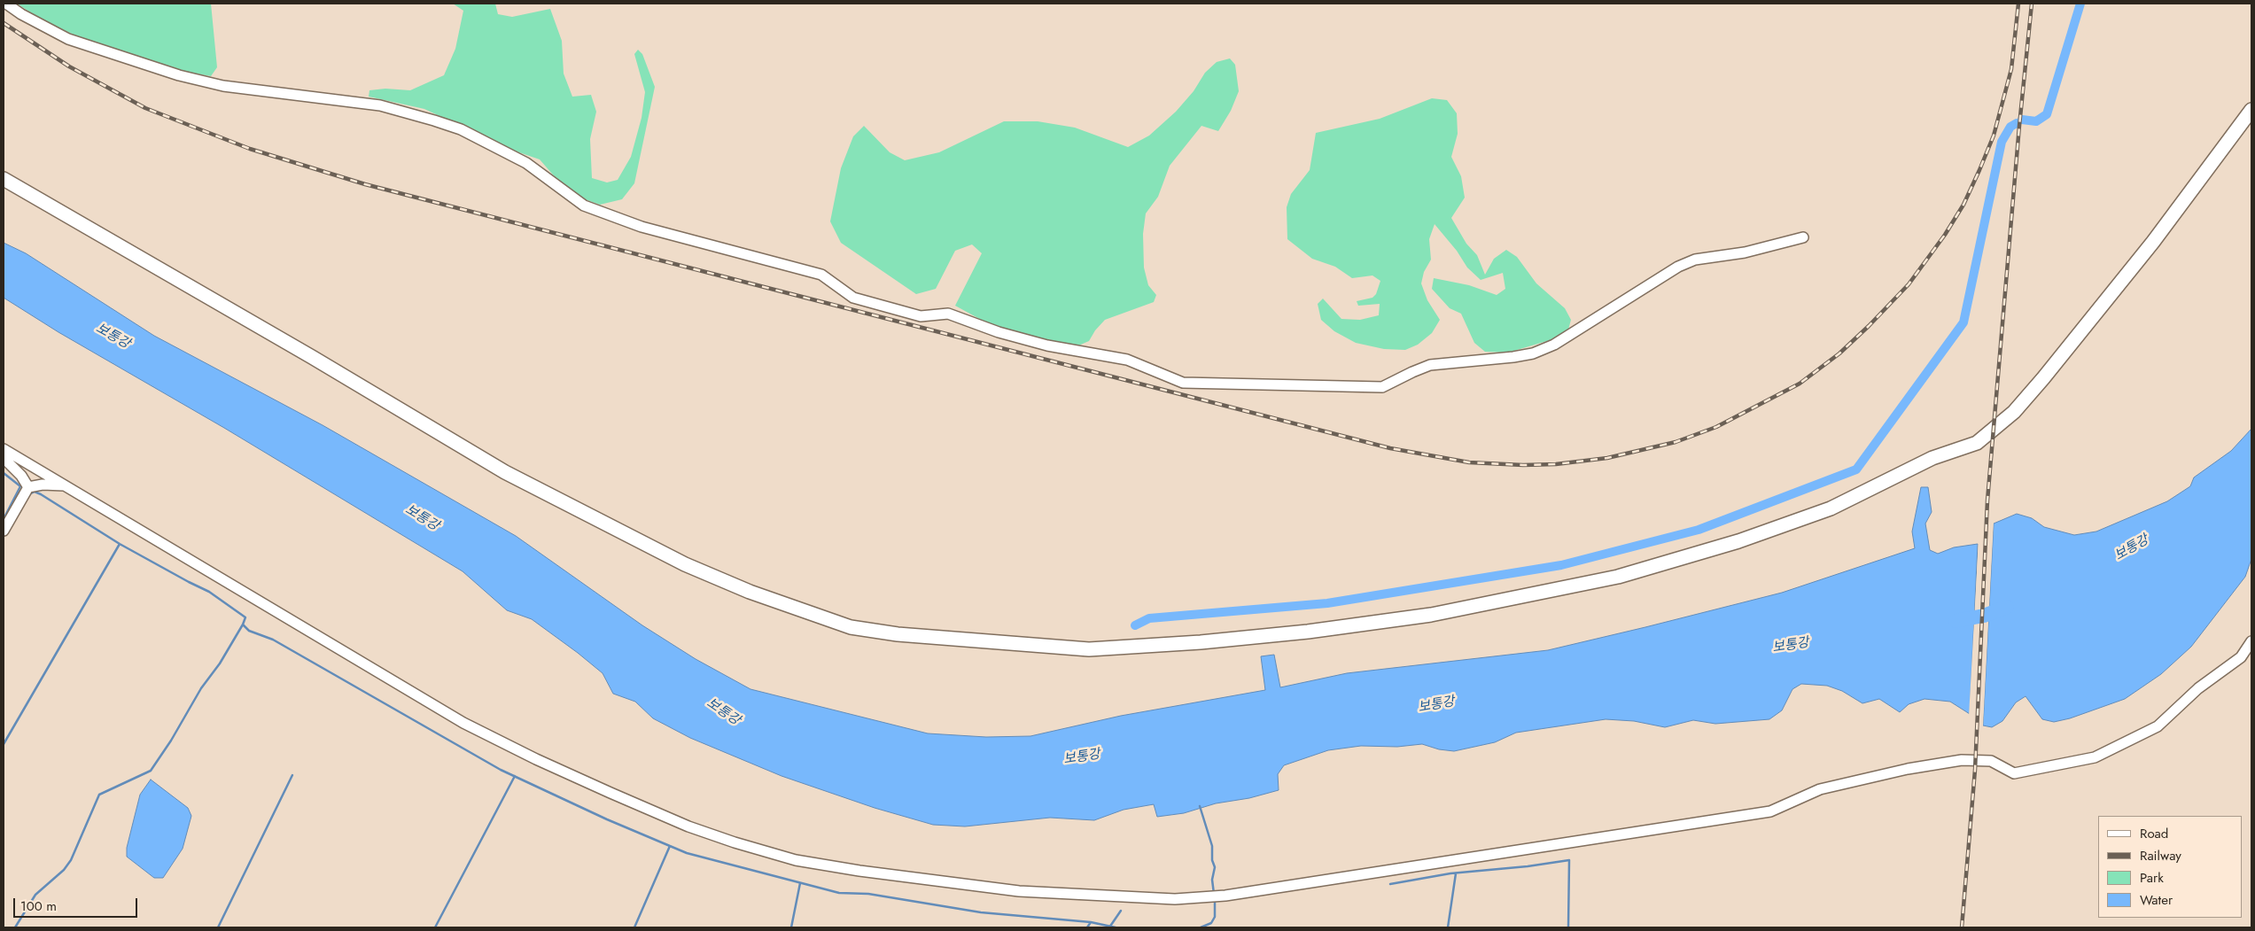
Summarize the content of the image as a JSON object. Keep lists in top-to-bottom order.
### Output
{
  "water": ["보통강"],
  "legend": [
    "Road",
    "Railway",
    "Park",
    "Water"
  ],
  "scale_bar": "100 m"
}
